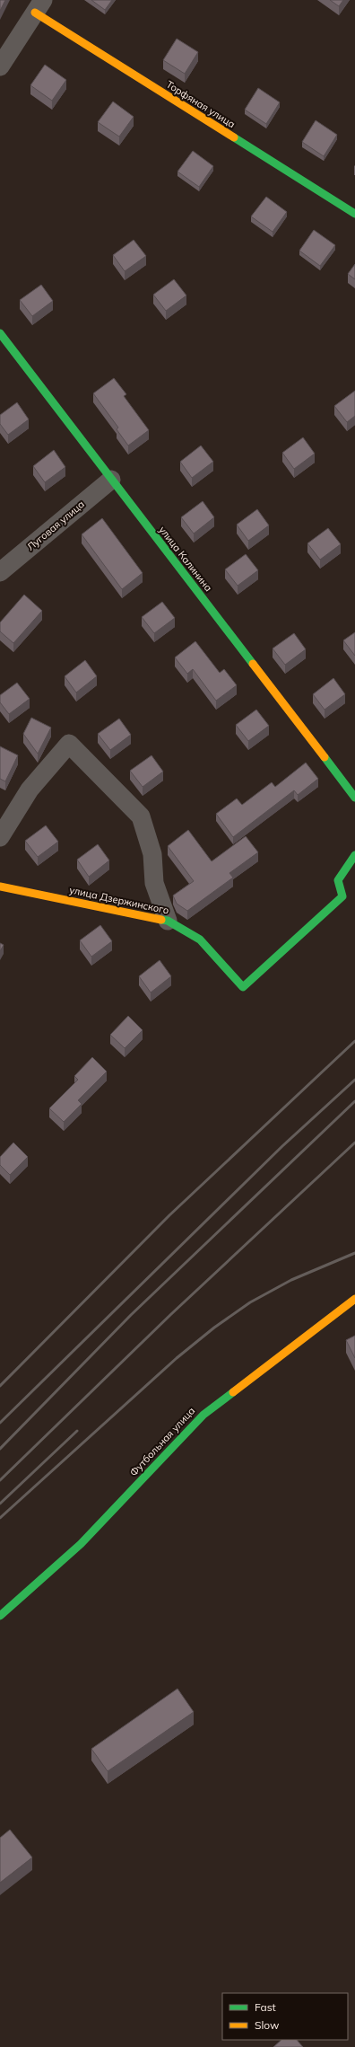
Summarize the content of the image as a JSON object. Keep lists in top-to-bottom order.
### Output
{
  "streets": {
    "street": [
      "Торфяная улица",
      "Луговая улица",
      "улица Калинина",
      "улица Дзержинского",
      "Футбольная улица"
    ]
  },
  "crossings": [
    ["Луговая улица", "улица Калинина"]
  ],
  "legend": ["Fast", "Slow"]
}
